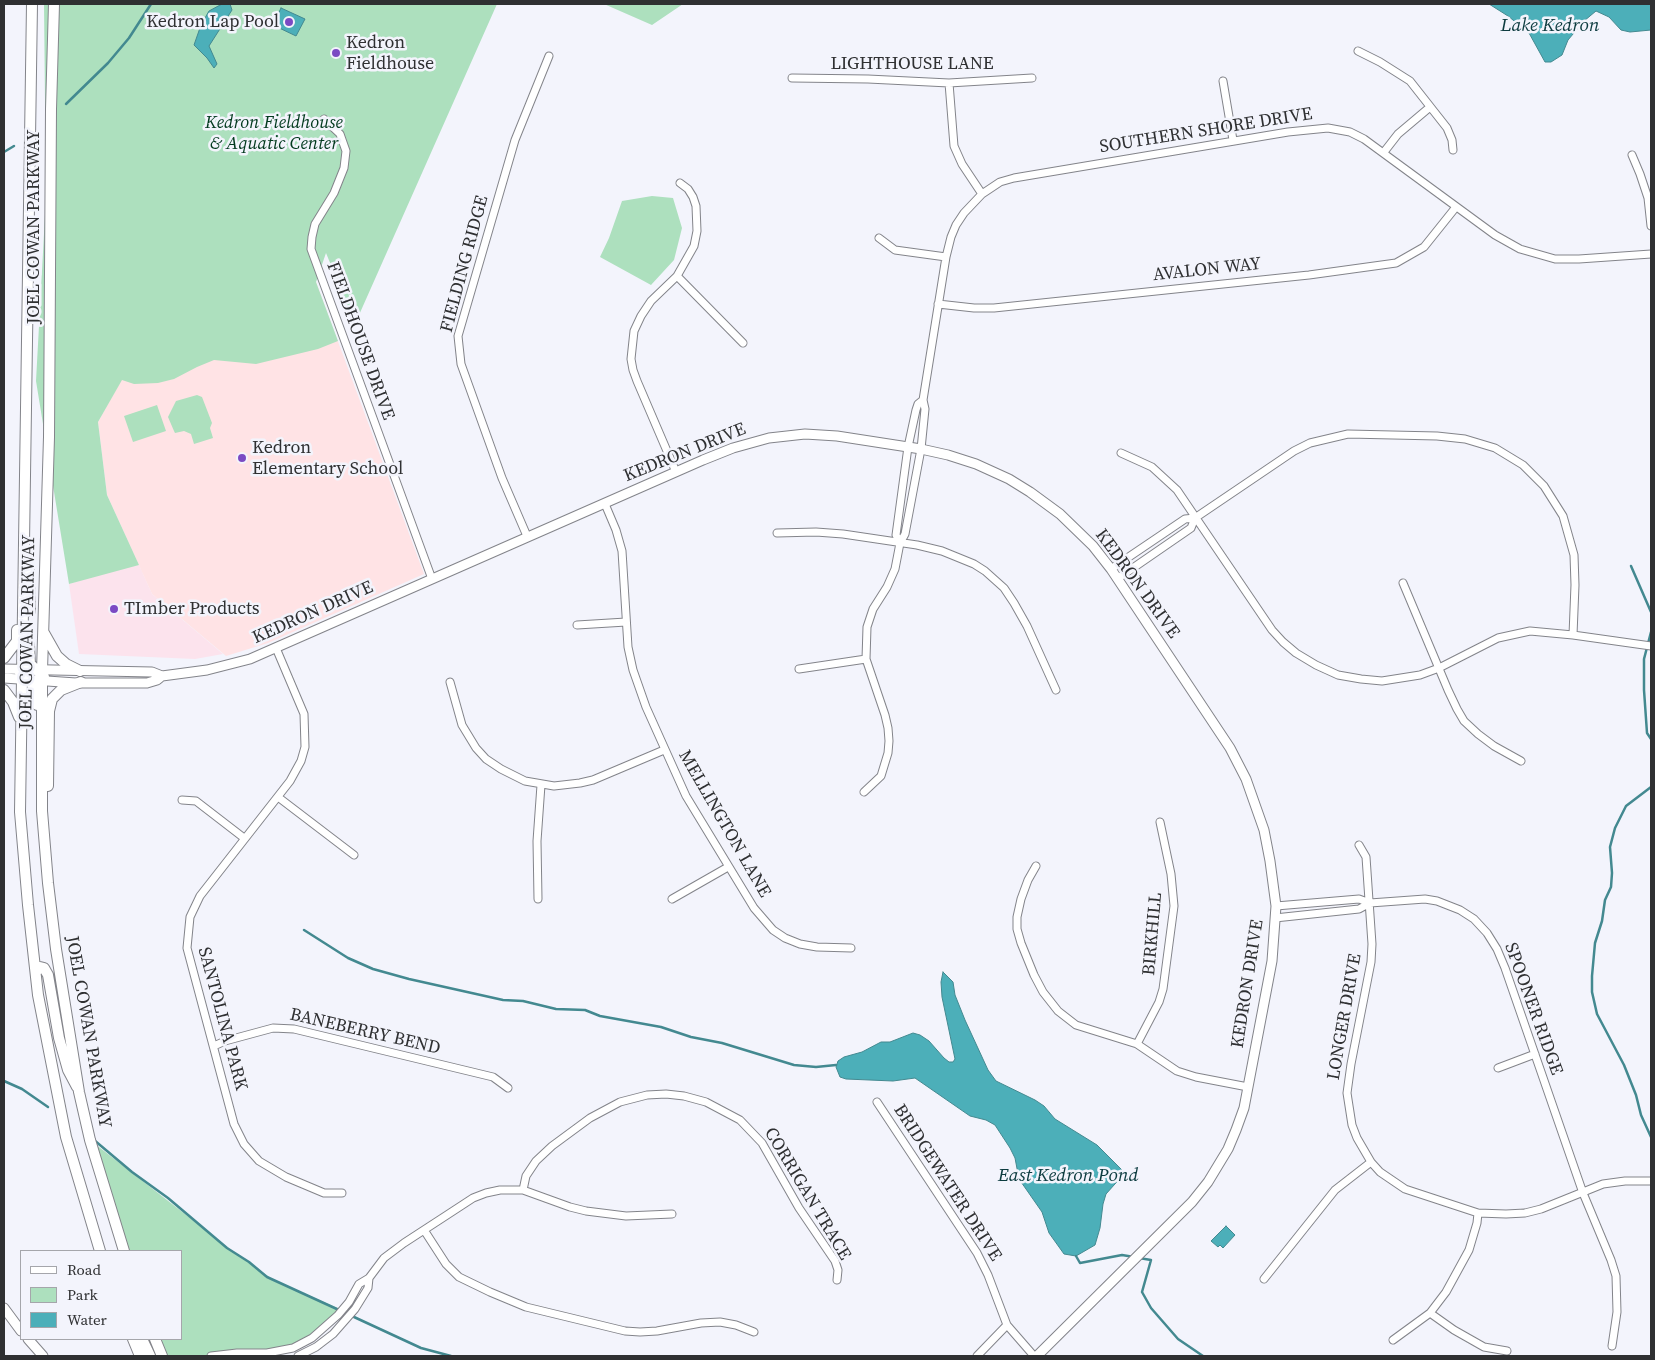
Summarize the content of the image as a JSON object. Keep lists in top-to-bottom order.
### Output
{
  "streets": {
    "main road": ["JOEL COWAN PARKWAY"],
    "street": [
      "LIGHTHOUSE LANE",
      "SOUTHERN SHORE DRIVE",
      "FIELDING RIDGE",
      "AVALON WAY",
      "FIELDHOUSE DRIVE",
      "KEDRON DRIVE",
      "MELLINGTON LANE",
      "BIRKHILL",
      "SPOONER RIDGE",
      "LONGER DRIVE",
      "SANTOLINA PARK",
      "BANEBERRY BEND",
      "BRIDGEWATER DRIVE",
      "CORRIGAN TRACE"
    ]
  },
  "crossings": [
    ["SOUTHERN SHORE DRIVE", "AVALON WAY"],
    ["SOUTHERN SHORE DRIVE", "KEDRON DRIVE"],
    ["JOEL COWAN PARKWAY", "KEDRON DRIVE"],
    ["FIELDING RIDGE", "KEDRON DRIVE"],
    ["FIELDHOUSE DRIVE", "KEDRON DRIVE"],
    ["KEDRON DRIVE", "MELLINGTON LANE"],
    ["KEDRON DRIVE", "SPOONER RIDGE"],
    ["KEDRON DRIVE", "SANTOLINA PARK"],
    ["KEDRON DRIVE", "BRIDGEWATER DRIVE"],
    ["SPOONER RIDGE", "LONGER DRIVE"],
    ["SANTOLINA PARK", "BANEBERRY BEND"]
  ],
  "water": ["Lake Kedron", "East Kedron Pond"],
  "parks": ["Kedron Fieldhouse & Aquatic Center"],
  "places": [
    "Kedron Lap Pool",
    "Kedron Fieldhouse",
    "Kedron Elementary School",
    "TImber Products"
  ],
  "legend": ["Road", "Park", "Water"]
}
